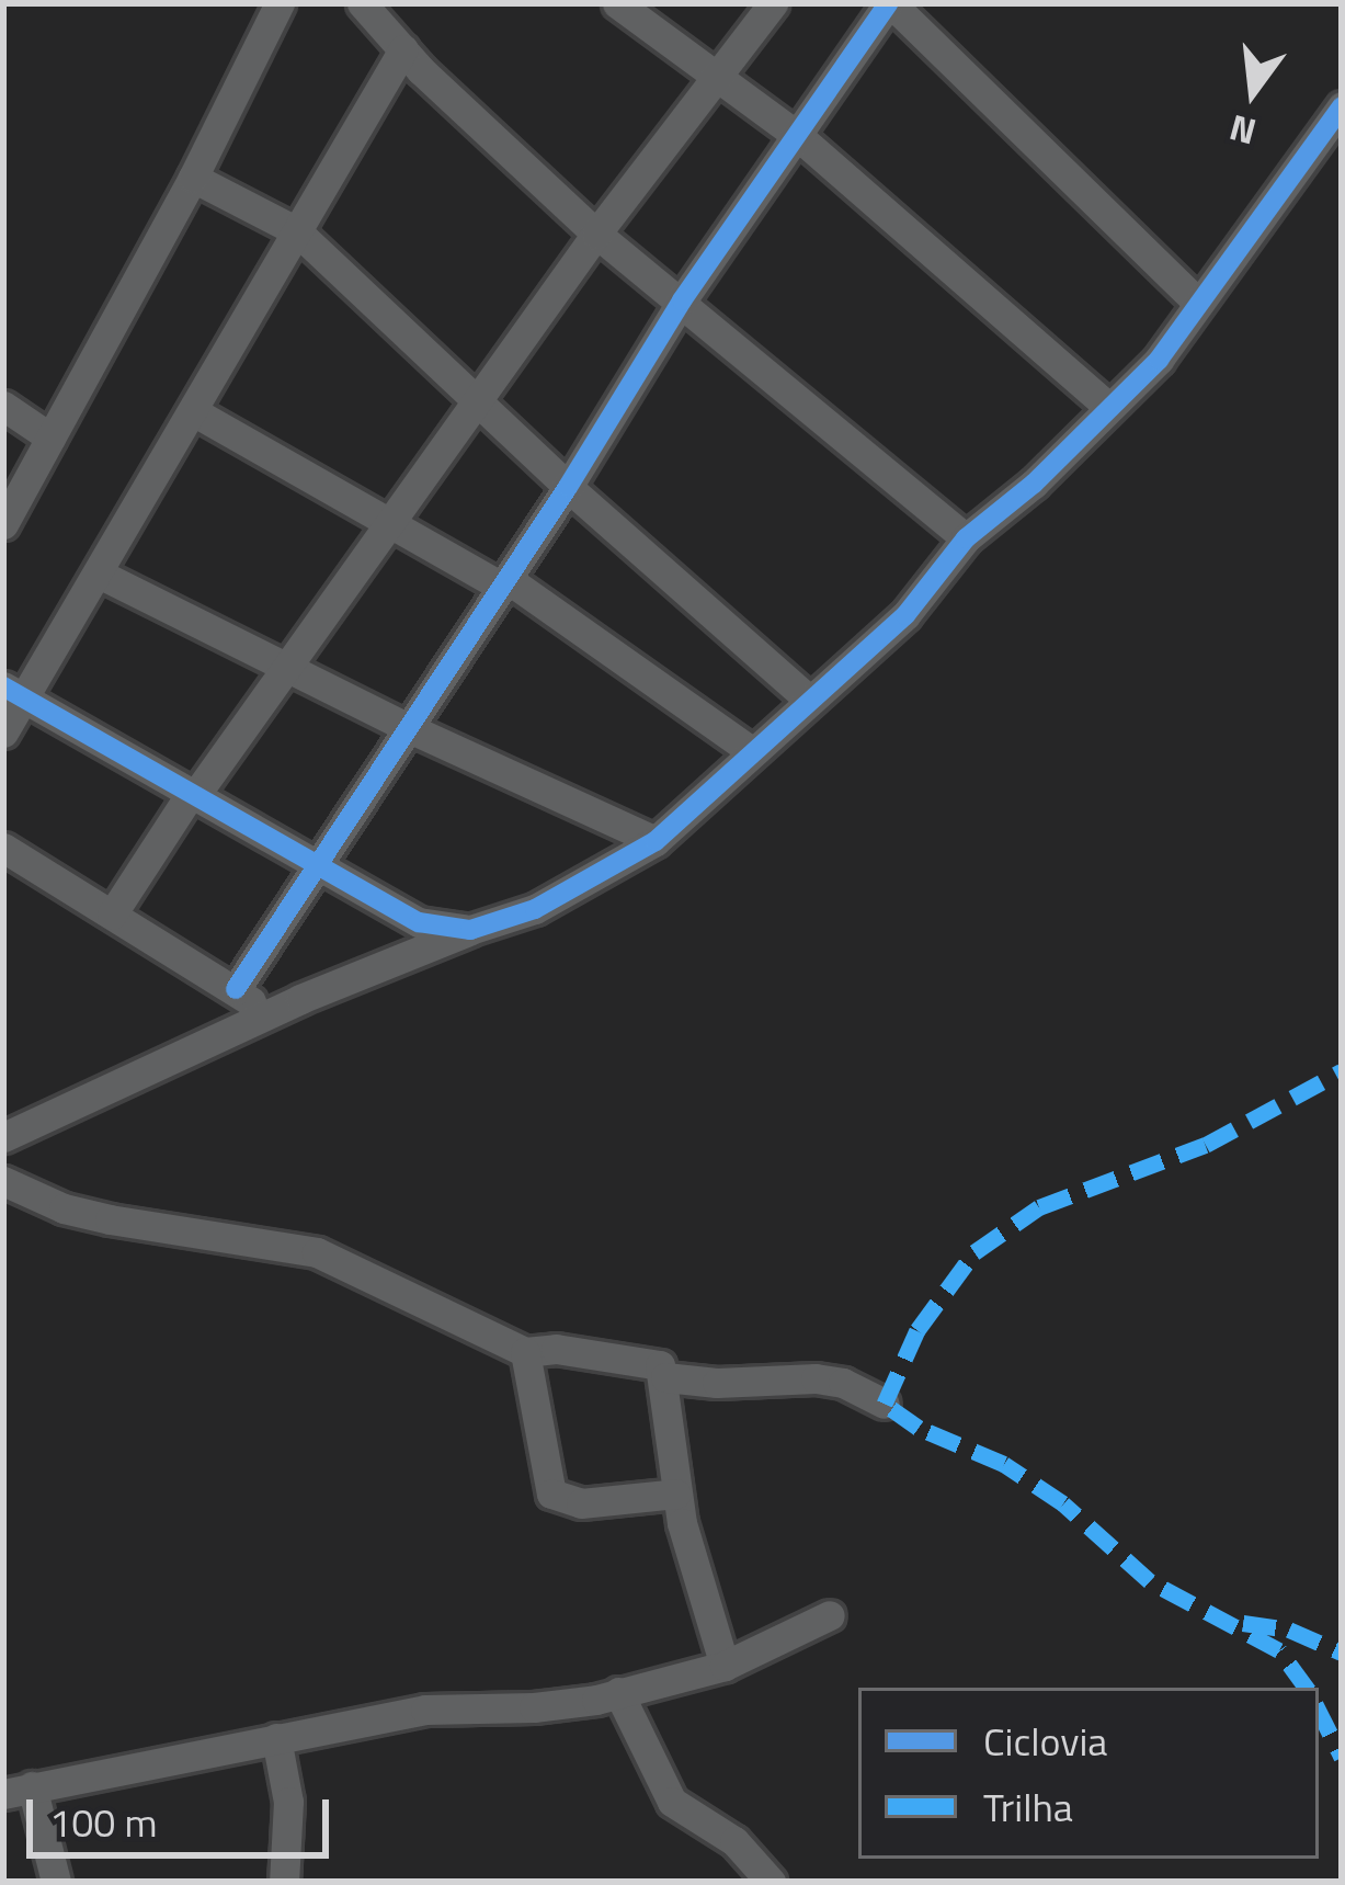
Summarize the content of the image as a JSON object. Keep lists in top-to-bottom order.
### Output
{
  "legend": ["Ciclovia", "Trilha"],
  "scale_bar": "100 m",
  "north": "bottom"
}
